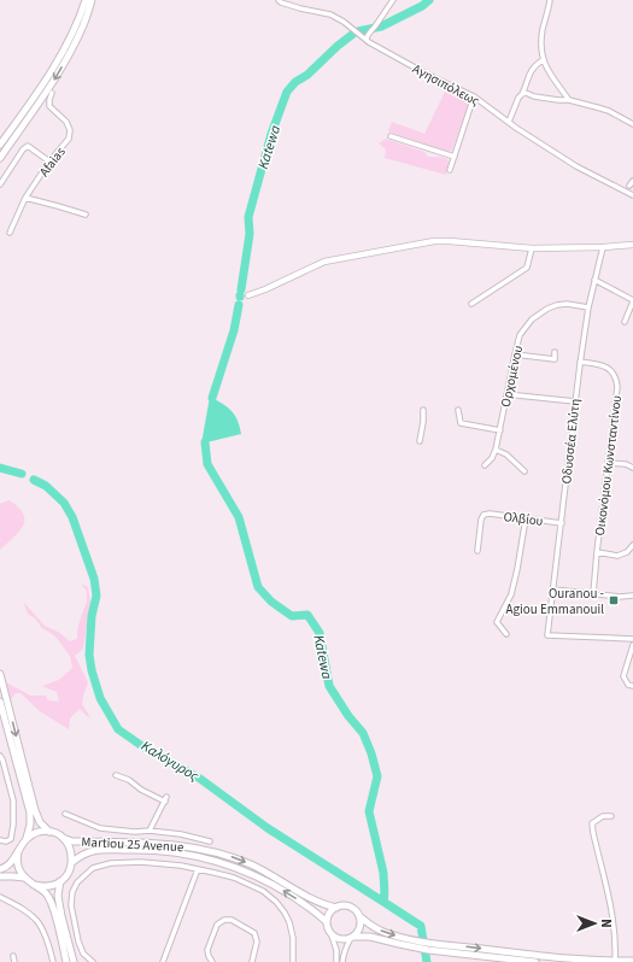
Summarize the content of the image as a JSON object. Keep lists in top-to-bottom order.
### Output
{
  "streets": {
    "main road": ["Martiou 25 Avenue"],
    "street": [
      "Αγησιπόλεως",
      "Afaias",
      "Ορχομένου",
      "Οδυσσέα Ελύτη",
      "Οικονόμου Κωνσταντίνου",
      "Ολβίου"
    ]
  },
  "crossings": [
    ["Ορχομένου", "Οδυσσέα Ελύτη"],
    ["Οδυσσέα Ελύτη", "Οικονόμου Κωνσταντίνου"],
    ["Οδυσσέα Ελύτη", "Ολβίου"]
  ],
  "water": ["Katewa", "Καλόγυρος"],
  "places": {
    "transit": ["Ouranou - Agiou Emmanouil"]
  },
  "north": "right"
}
